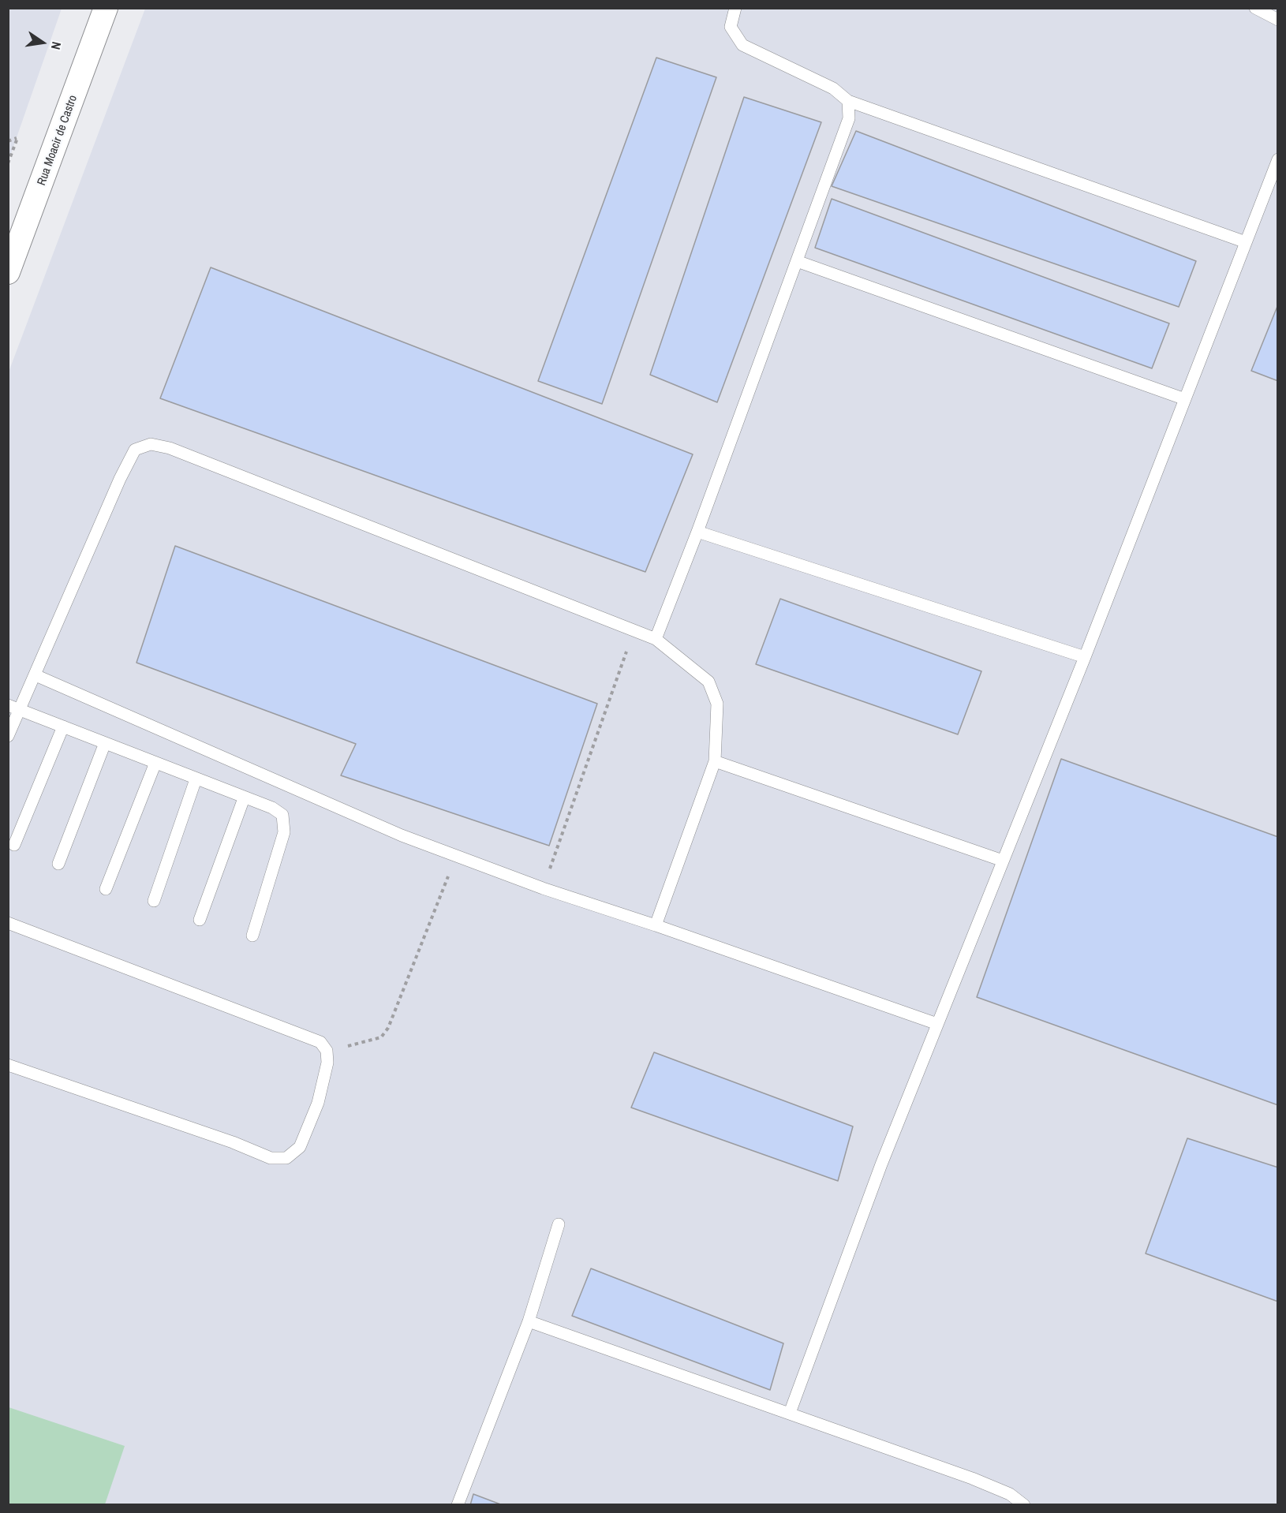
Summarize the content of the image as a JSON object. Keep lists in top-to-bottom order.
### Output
{
  "streets": {
    "street": ["Rua Moacir de Castro"]
  },
  "north": "right"
}
